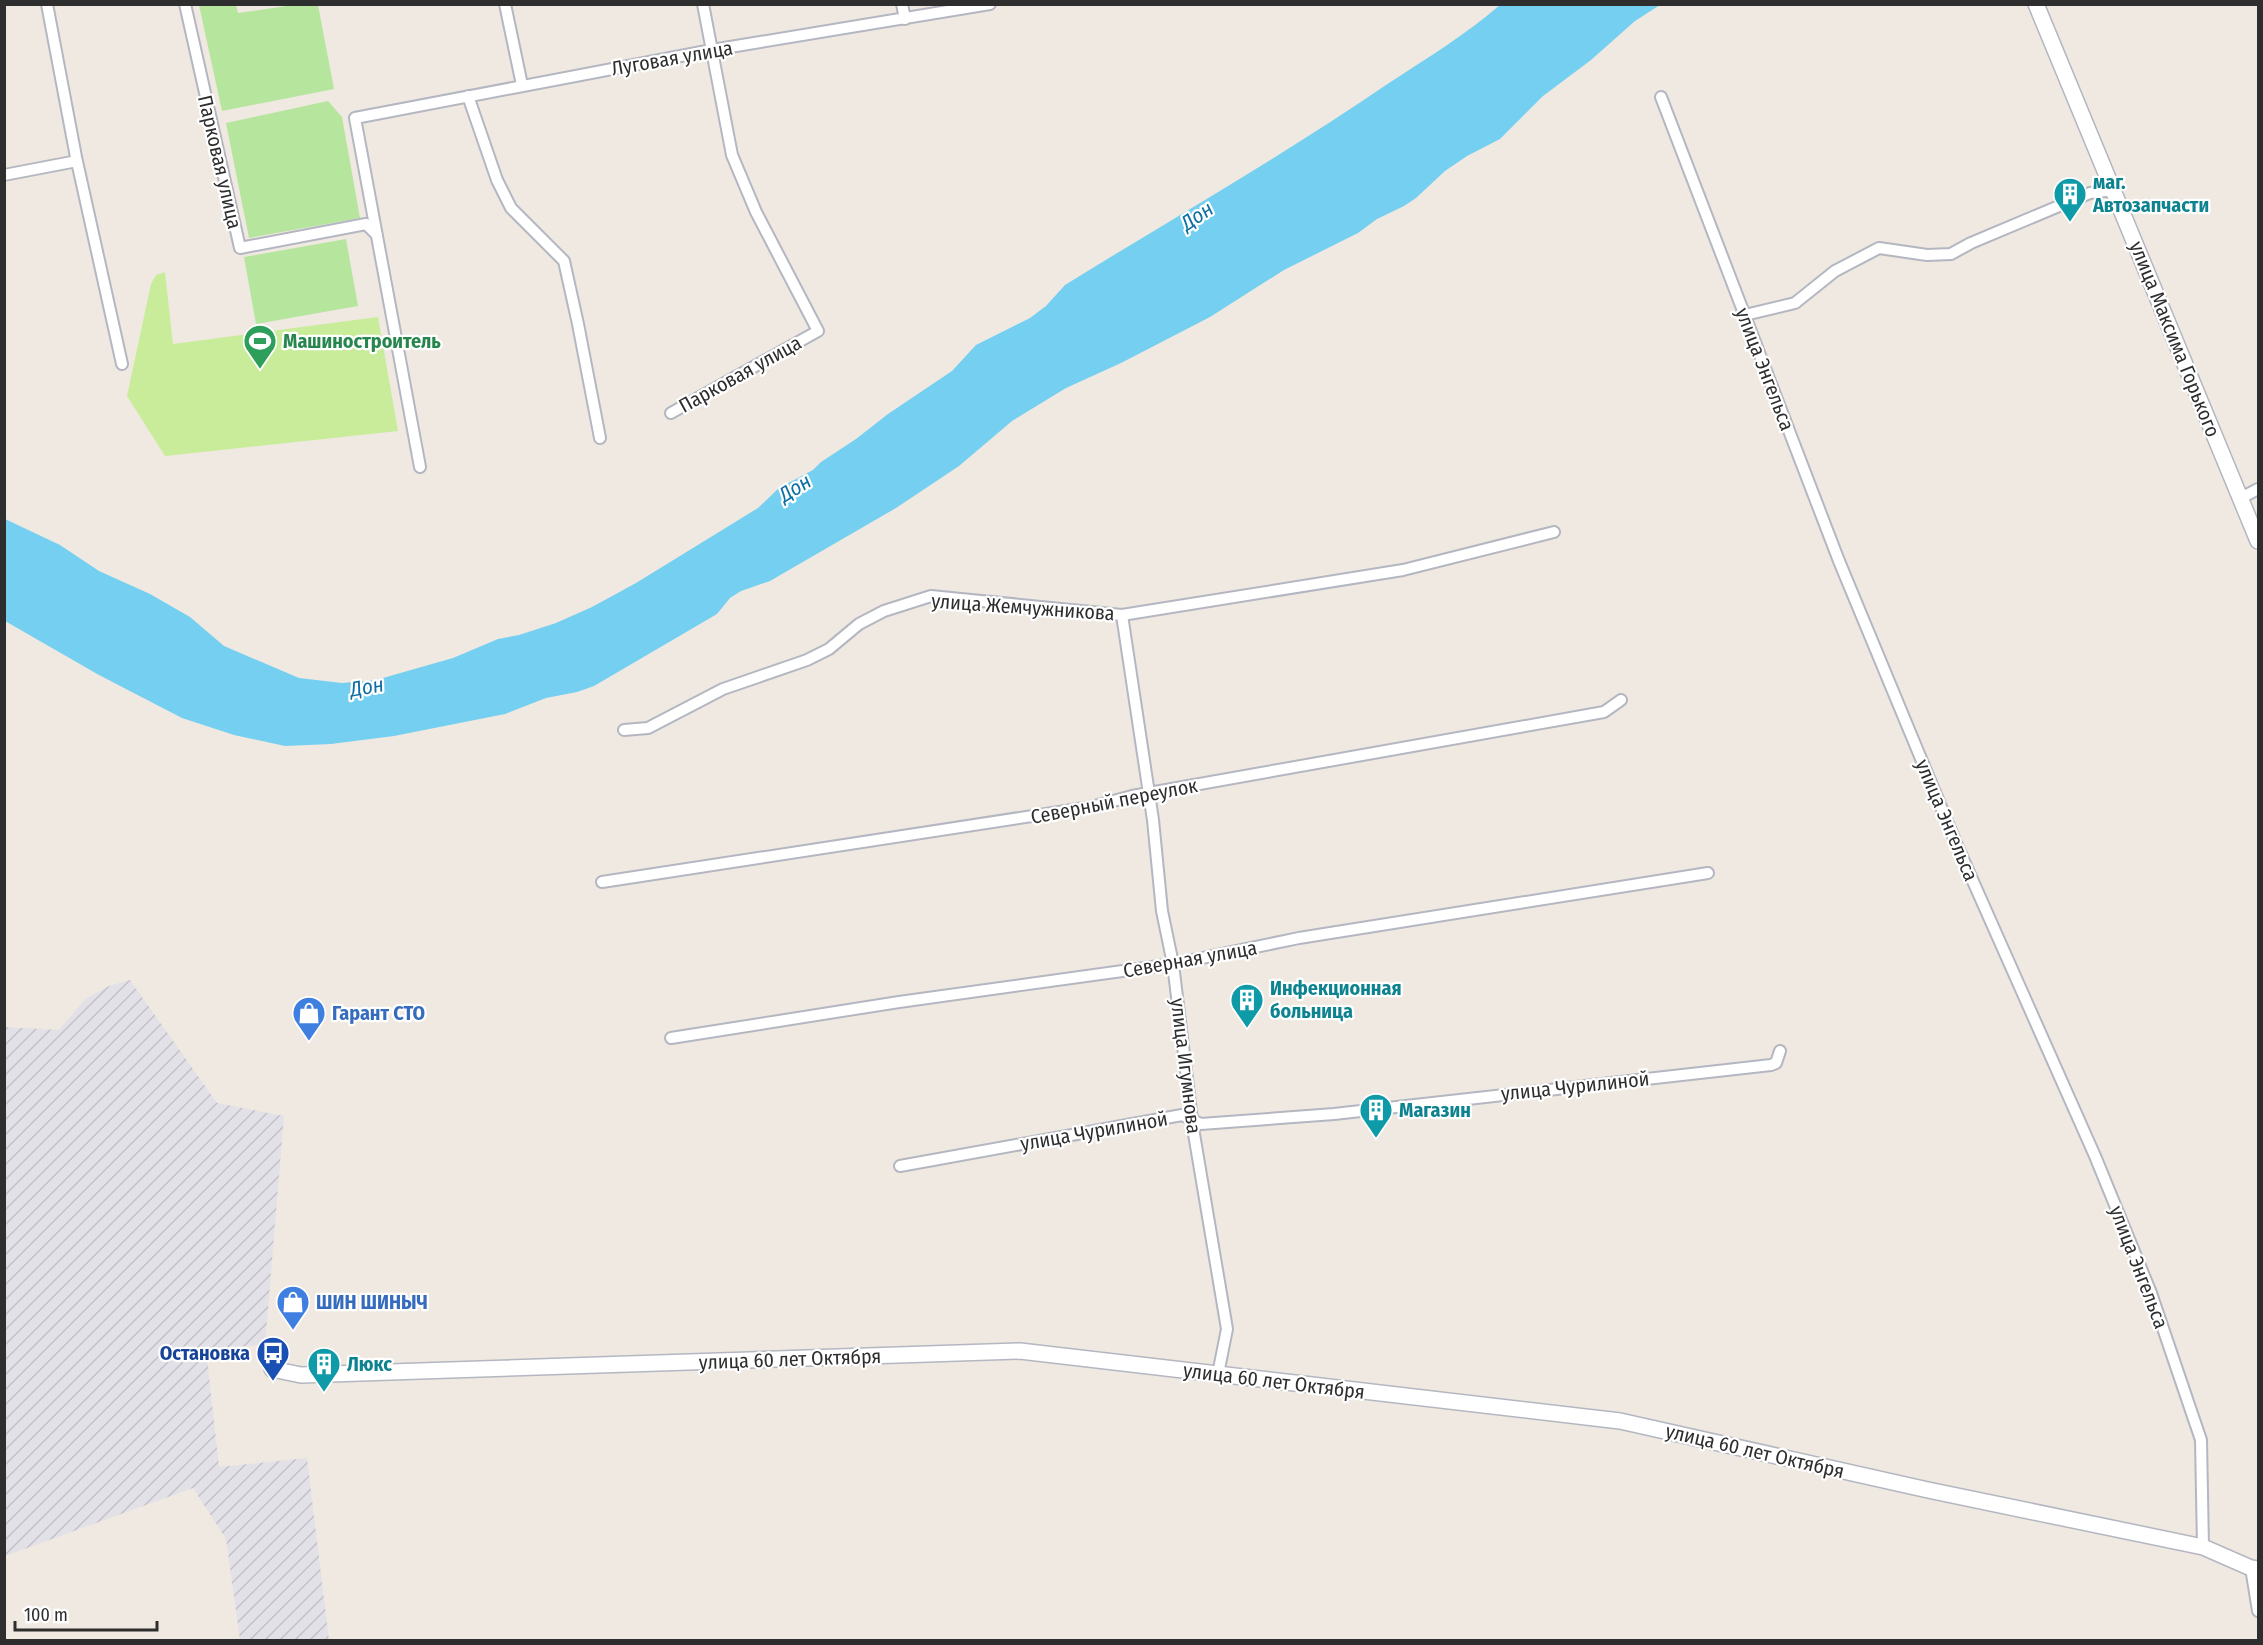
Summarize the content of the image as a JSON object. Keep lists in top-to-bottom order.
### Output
{
  "streets": {
    "street": [
      "Луговая улица",
      "Парковая улица",
      "улица Максима Горького",
      "улица Энгельса",
      "улица Жемчужникова",
      "Северный переулок",
      "Северная улица",
      "улица Игумнова",
      "улица Чурилиной",
      "улица 60 лет Октября"
    ]
  },
  "crossings": [
    ["Луговая улица", "Парковая улица"],
    ["улица Энгельса", "улица 60 лет Октября"],
    ["улица Жемчужникова", "улица Игумнова"],
    ["Северный переулок", "улица Игумнова"],
    ["Северная улица", "улица Игумнова"],
    ["улица Игумнова", "улица Чурилиной"],
    ["улица Игумнова", "улица 60 лет Октября"]
  ],
  "water": ["Дон"],
  "places": {
    "building": [
      "маг. Автозапчасти",
      "Инфекционная больница",
      "Магазин",
      "Люкс"
    ],
    "sports": ["Машиностроитель"],
    "shop": ["Гарант СТО", "ШИН ШИНЫЧ"],
    "bus stop": ["Остановка"]
  },
  "scale_bar": "100 m"
}
